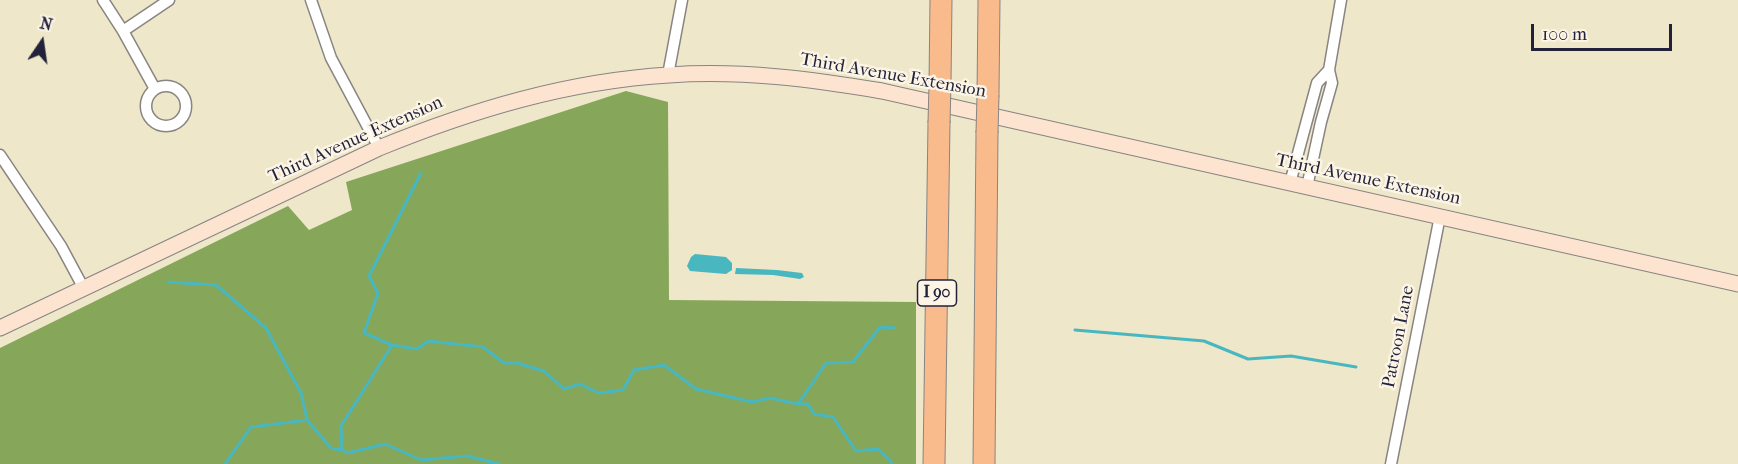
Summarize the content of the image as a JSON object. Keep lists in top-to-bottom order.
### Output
{
  "streets": {
    "highway": ["I 90"],
    "street": ["Third Avenue Extension", "Patroon Lane"]
  },
  "crossings": [
    ["Third Avenue Extension", "Patroon Lane"]
  ],
  "scale_bar": "100 m",
  "north": "top"
}
